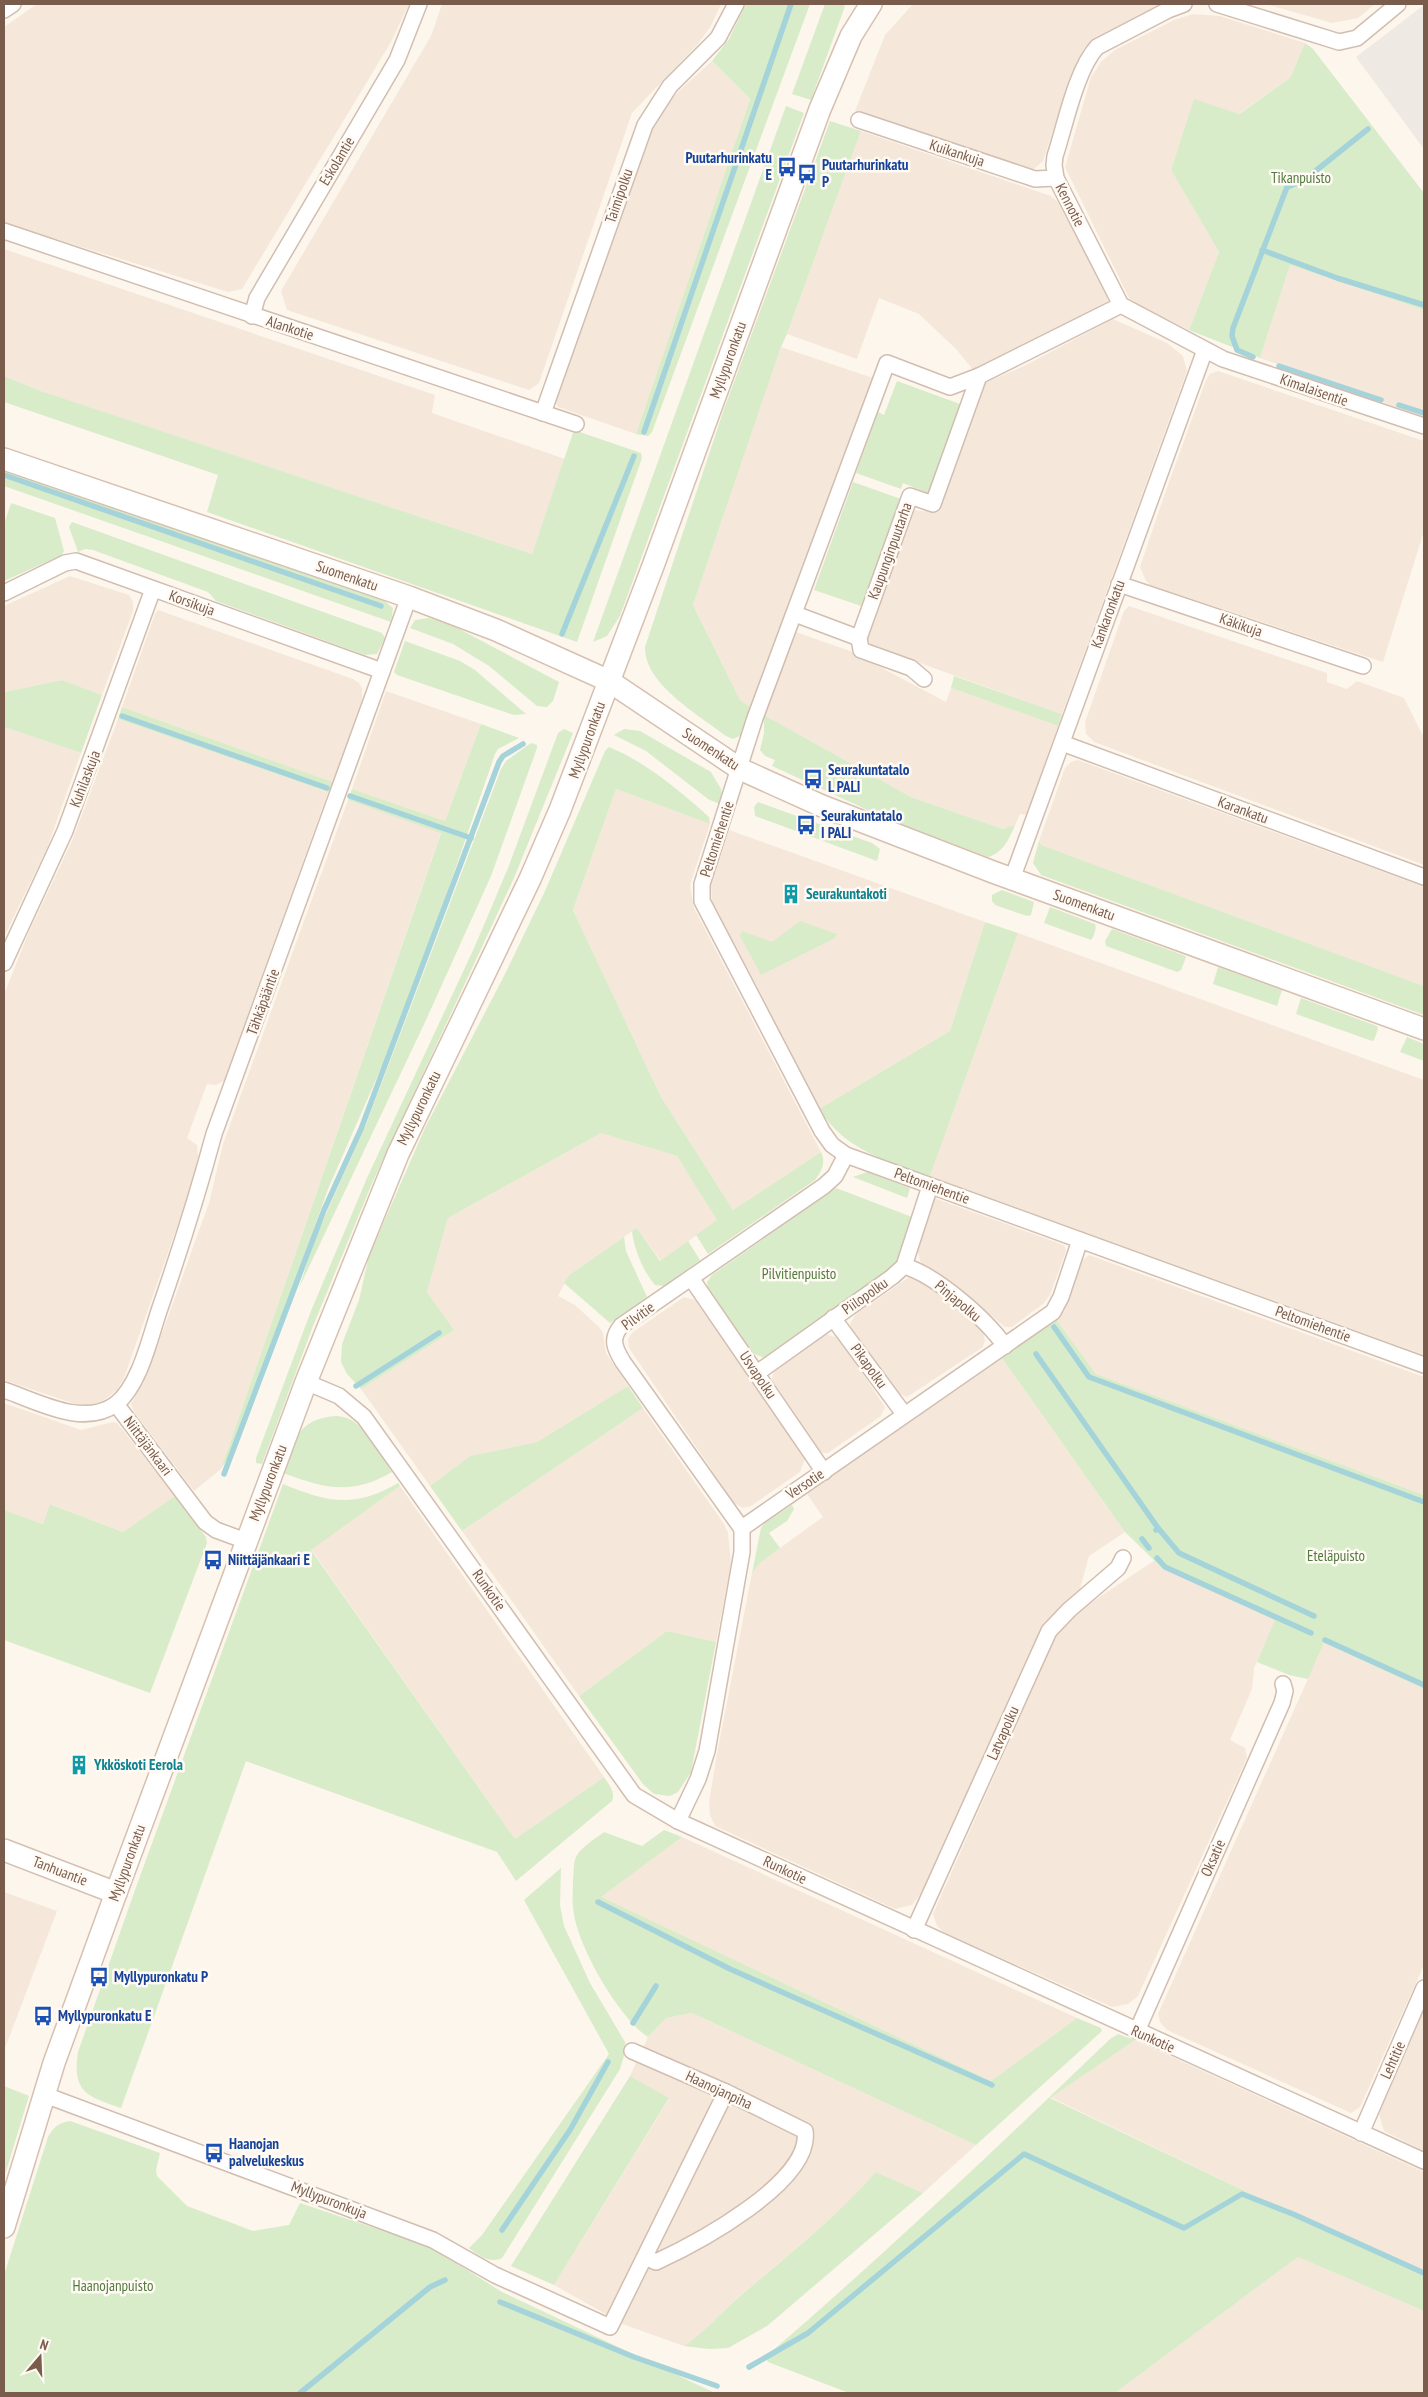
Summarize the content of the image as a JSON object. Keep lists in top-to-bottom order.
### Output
{
  "streets": {
    "street": [
      "Kuikankuja",
      "Eskolantie",
      "Taimipolku",
      "Kennotie",
      "Alankotie",
      "Myllypuronkatu",
      "Kimalaisentie",
      "Kaupunginpuutarha",
      "Suomenkatu",
      "Korsikuja",
      "Kankaronkatu",
      "Käkikuja",
      "Kuhilaskuja",
      "Karankatu",
      "Peltomiehentie",
      "Tähkäpääntie",
      "Piilopolku",
      "Pinjapolku",
      "Pilvitie",
      "Pikapolku",
      "Usvapolku",
      "Niittäjänkaari",
      "Versotie",
      "Runkotie",
      "Latvapolku",
      "Oksatie",
      "Tanhuantie",
      "Lehtitie",
      "Haanojanpiha",
      "Myllypuronkuja"
    ]
  },
  "crossings": [
    ["Kuikankuja", "Kennotie"],
    ["Eskolantie", "Alankotie"],
    ["Taimipolku", "Alankotie"],
    ["Myllypuronkatu", "Suomenkatu"],
    ["Myllypuronkatu", "Niittäjänkaari"],
    ["Myllypuronkatu", "Runkotie"],
    ["Myllypuronkatu", "Tanhuantie"],
    ["Myllypuronkatu", "Myllypuronkuja"],
    ["Kimalaisentie", "Kankaronkatu"],
    ["Suomenkatu", "Kankaronkatu"],
    ["Suomenkatu", "Peltomiehentie"],
    ["Suomenkatu", "Tähkäpääntie"],
    ["Korsikuja", "Kuhilaskuja"],
    ["Korsikuja", "Tähkäpääntie"],
    ["Kankaronkatu", "Käkikuja"],
    ["Kankaronkatu", "Karankatu"],
    ["Peltomiehentie", "Pilvitie"],
    ["Peltomiehentie", "Versotie"],
    ["Tähkäpääntie", "Niittäjänkaari"],
    ["Piilopolku", "Pinjapolku"],
    ["Piilopolku", "Pikapolku"],
    ["Piilopolku", "Usvapolku"],
    ["Pinjapolku", "Versotie"],
    ["Pilvitie", "Usvapolku"],
    ["Pilvitie", "Versotie"],
    ["Pikapolku", "Versotie"],
    ["Usvapolku", "Versotie"],
    ["Runkotie", "Latvapolku"],
    ["Runkotie", "Oksatie"],
    ["Runkotie", "Lehtitie"],
    ["Haanojanpiha", "Myllypuronkuja"]
  ],
  "parks": [
    "Tikanpuisto",
    "Pilvitienpuisto",
    "Eteläpuisto",
    "Haanojanpuisto"
  ],
  "places": {
    "bus stop": [
      "Puutarhurinkatu E",
      "Puutarhurinkatu P",
      "Seurakuntatalo L PALI",
      "Seurakuntatalo I PALI",
      "Niittäjänkaari E",
      "Myllypuronkatu P",
      "Myllypuronkatu E",
      "Haanojan palvelukeskus"
    ],
    "building": ["Seurakuntakoti", "Ykköskoti Eerola"]
  },
  "north": "top"
}
